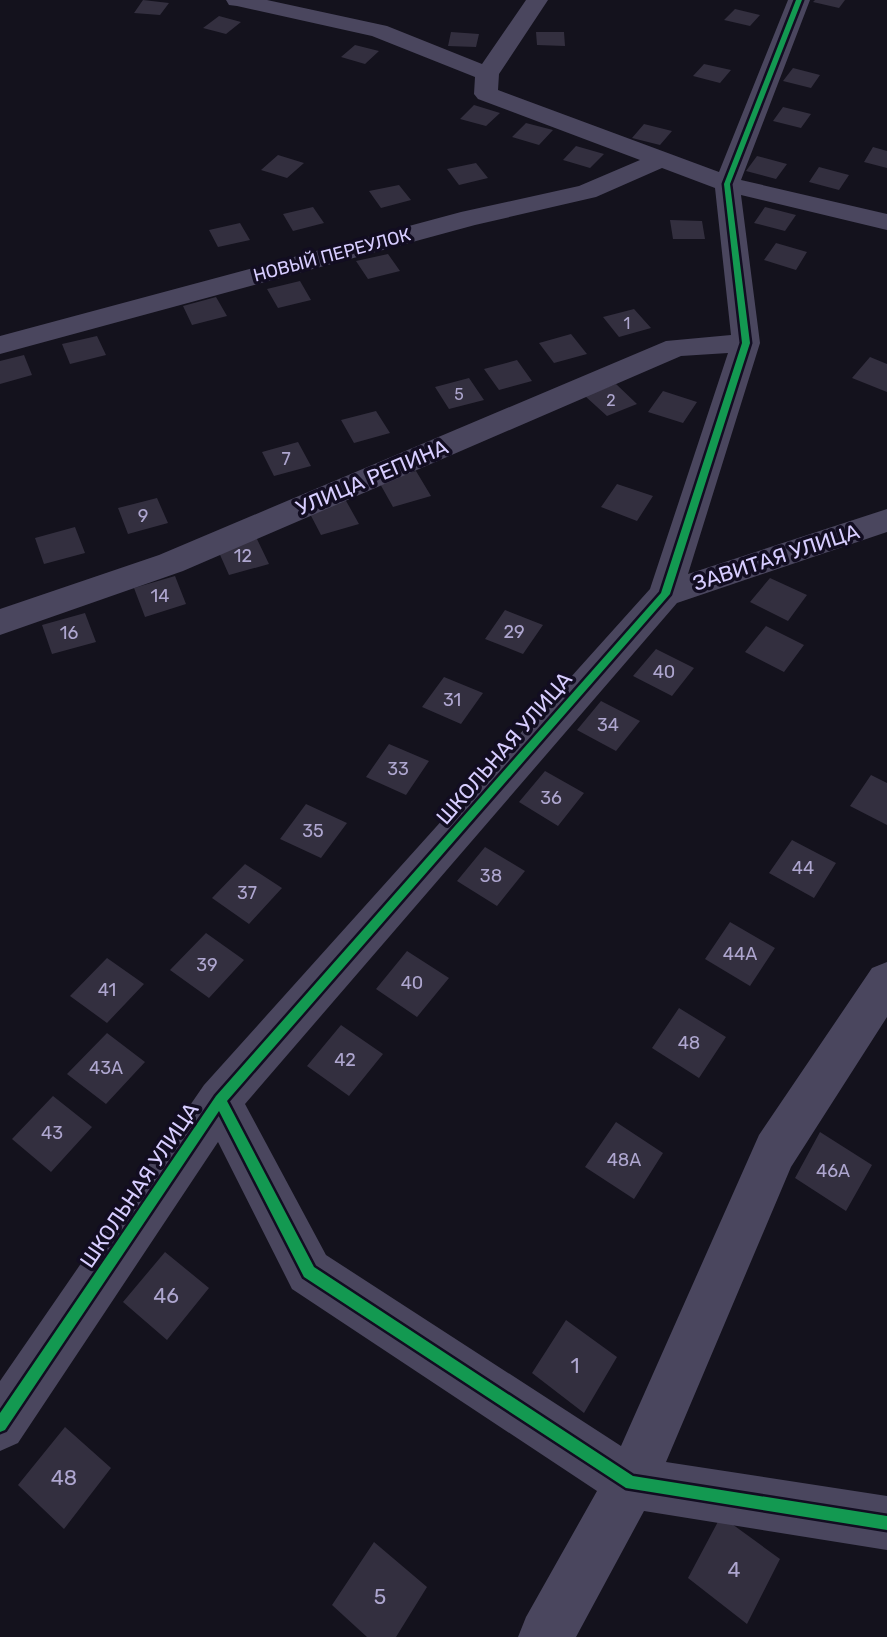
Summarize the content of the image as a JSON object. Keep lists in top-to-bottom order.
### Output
{
  "streets": {
    "street": [
      "НОВЫЙ ПЕРЕУЛОК",
      "УЛИЦА РЕПИНА",
      "ЗАВИТАЯ УЛИЦА",
      "ШКОЛЬНАЯ УЛИЦА"
    ]
  },
  "crossings": [
    ["УЛИЦА РЕПИНА", "ШКОЛЬНАЯ УЛИЦА"],
    ["ЗАВИТАЯ УЛИЦА", "ШКОЛЬНАЯ УЛИЦА"]
  ],
  "house_numbers": [
    "1",
    "5",
    "2",
    "7",
    "9",
    "12",
    "14",
    "29",
    "16",
    "40",
    "31",
    "34",
    "33",
    "36",
    "35",
    "44",
    "38",
    "37",
    "44А",
    "39",
    "40",
    "41",
    "48",
    "42",
    "43А",
    "43",
    "48А",
    "46А",
    "46",
    "1",
    "48",
    "4",
    "5"
  ]
}
